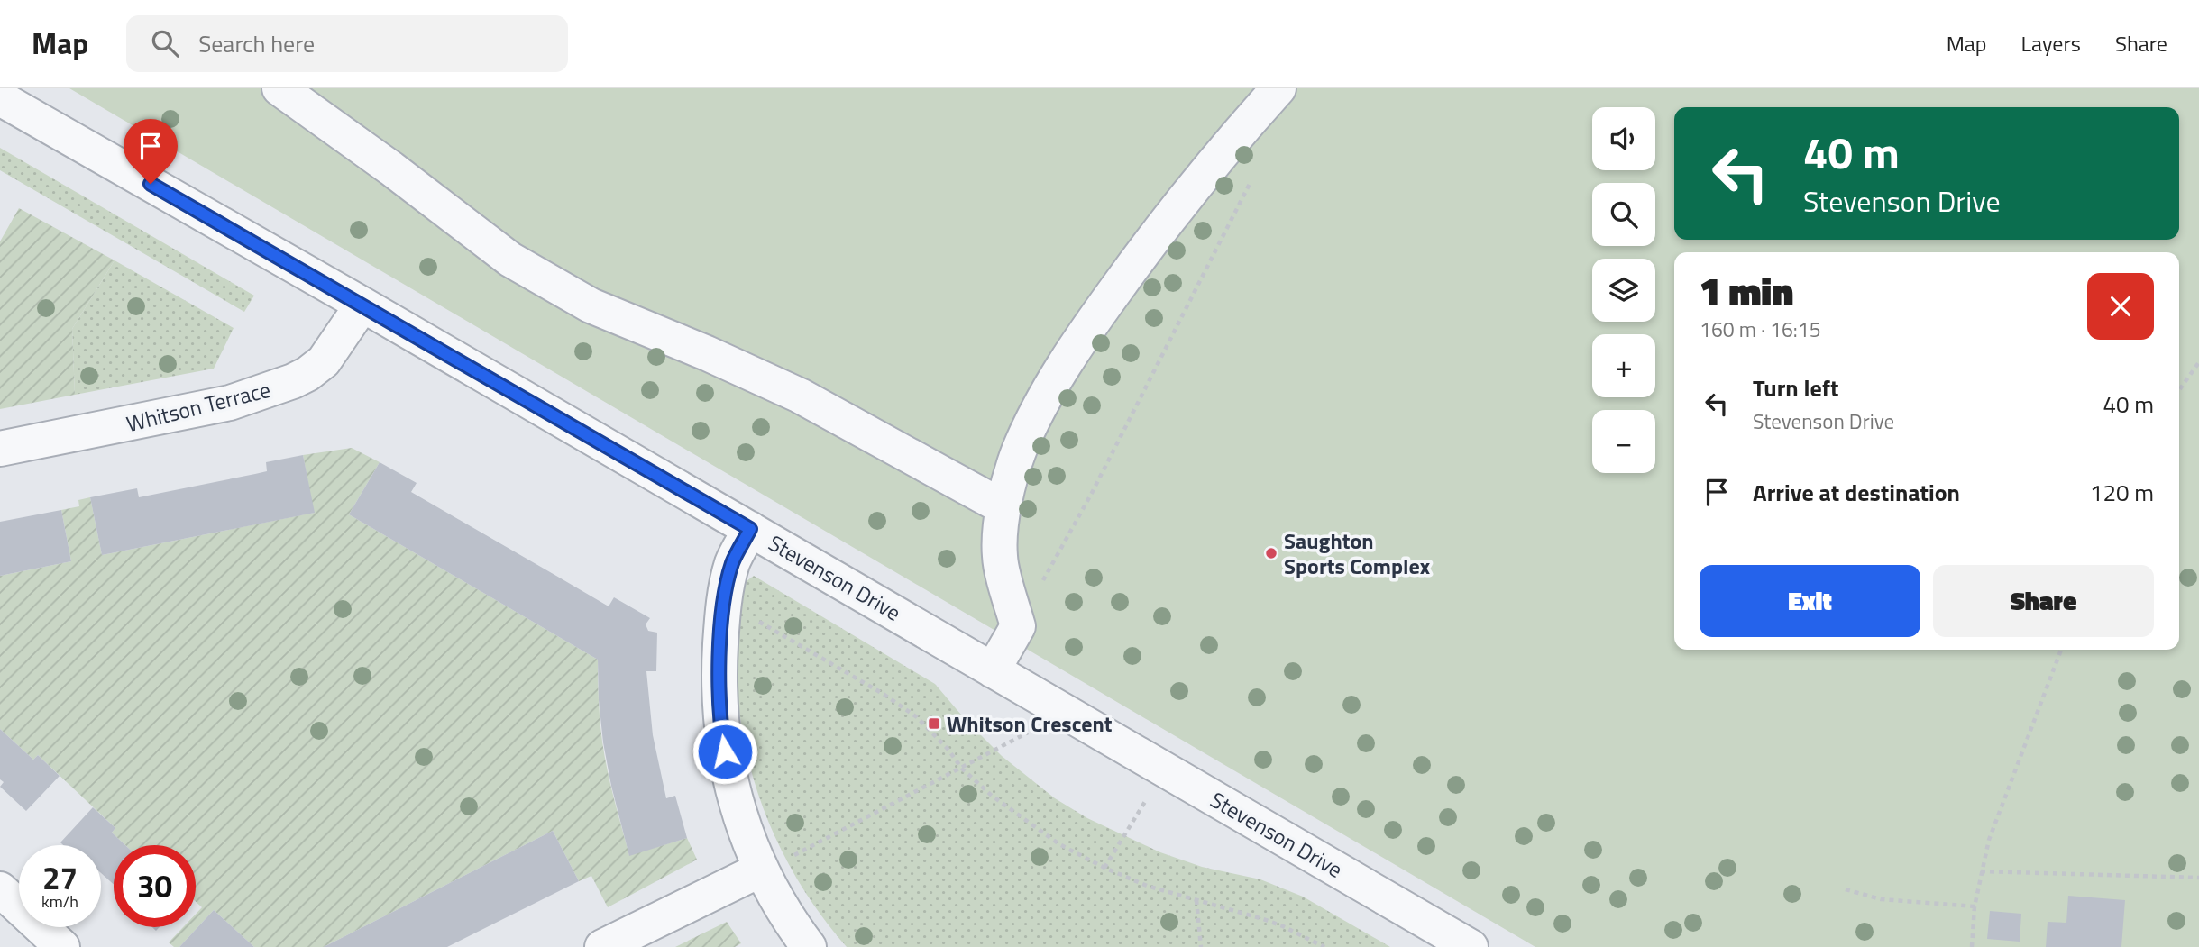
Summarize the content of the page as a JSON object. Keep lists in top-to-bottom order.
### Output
{
  "streets": {
    "street": ["Whitson Terrace", "Stevenson Drive"]
  },
  "crossings": [
    ["Whitson Terrace", "Stevenson Drive"]
  ],
  "places": {
    "other": ["Saughton Sports Complex"],
    "transit": ["Whitson Crescent"]
  },
  "page": {
    "header": "Map",
    "search": "Search here",
    "nav": ["Map", "Layers", "Share"],
    "map_buttons": ["+", "−"],
    "turn": ["40 m", "Stevenson Drive"],
    "heading": ["1 min", "160 m · 16:15"],
    "list": [
      {
        "name": "Turn left",
        "note": "Stevenson Drive",
        "value": "40 m"
      },
      {
        "name": "Arrive at destination",
        "value": "120 m"
      }
    ],
    "buttons": ["Exit", "Share"],
    "speed": "27 km/h",
    "limit": "30"
  }
}
